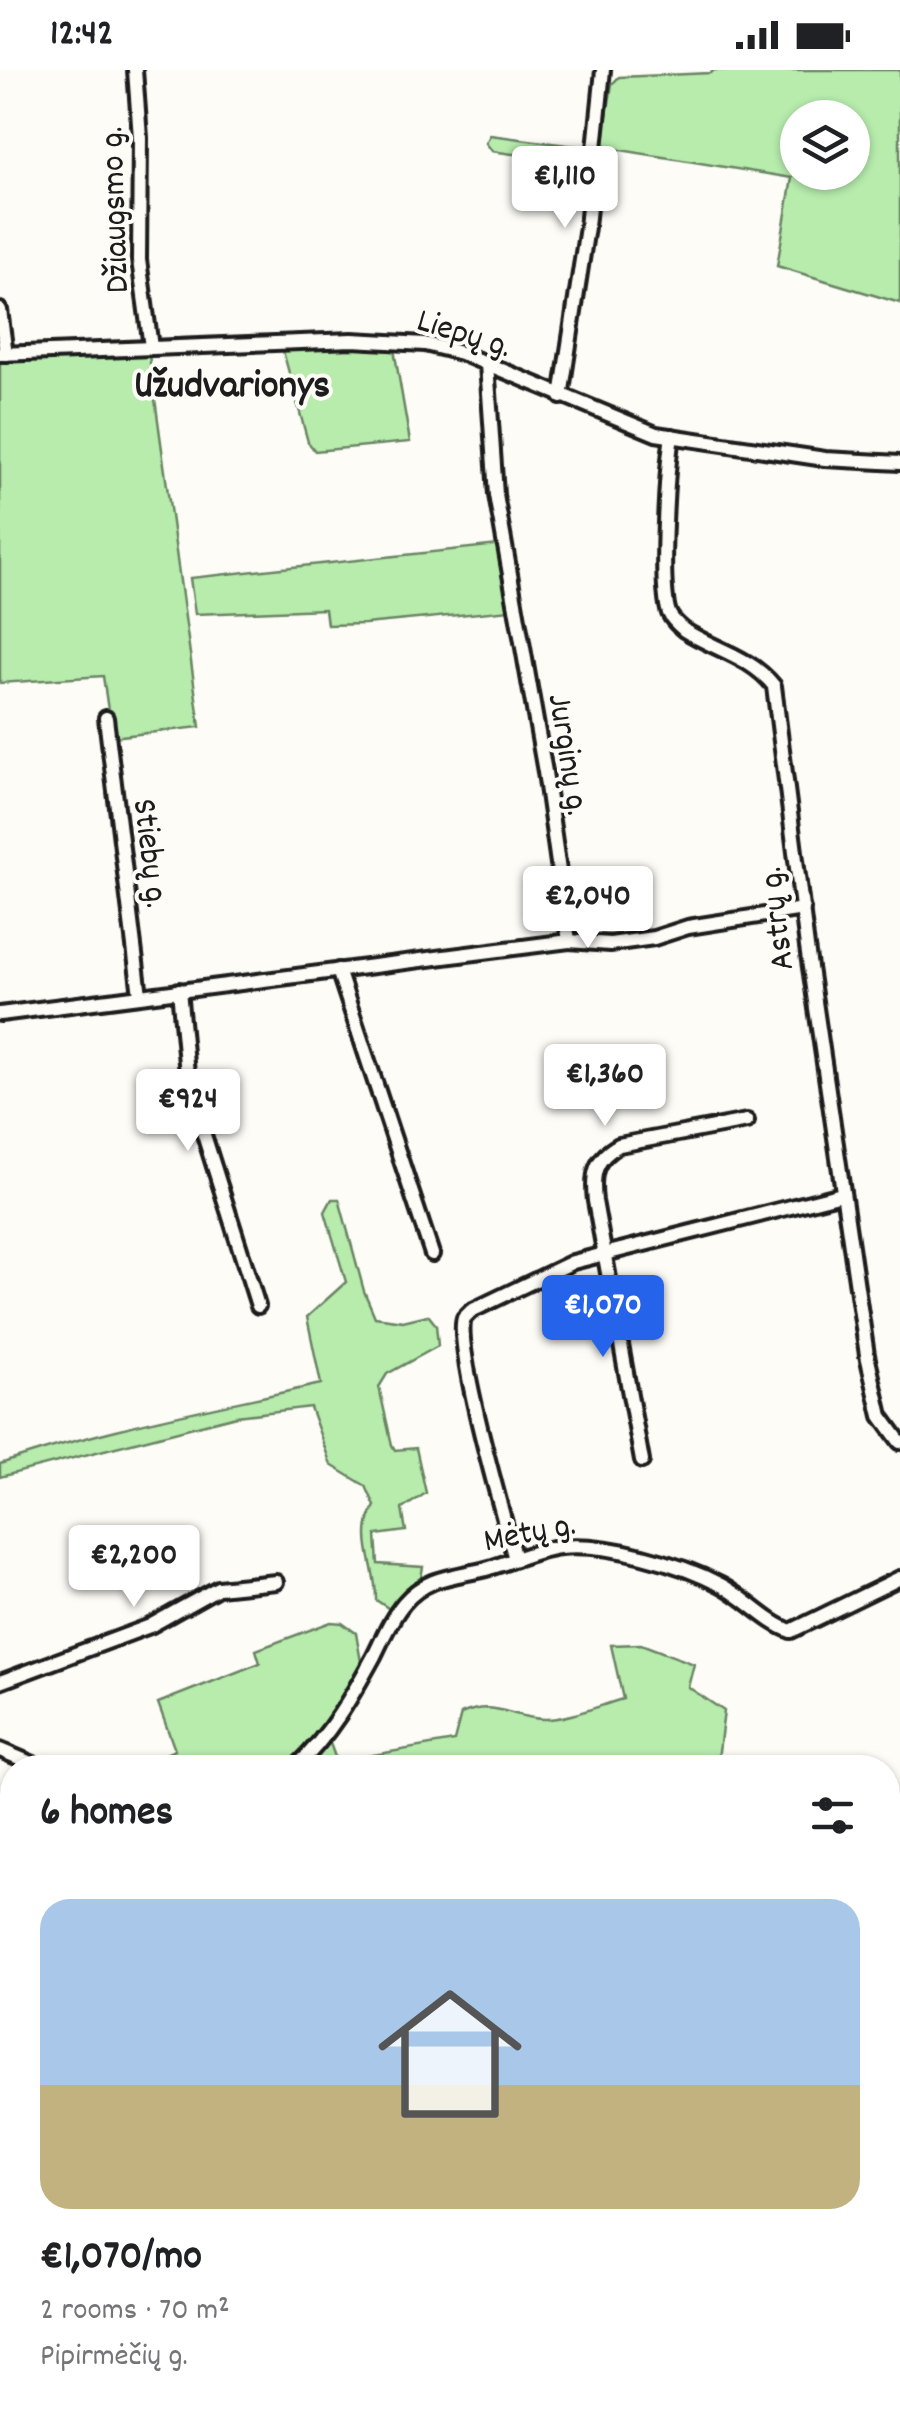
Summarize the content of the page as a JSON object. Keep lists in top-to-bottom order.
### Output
{
  "streets": {
    "street": [
      "Džiaugsmo g.",
      "Liepų g.",
      "Jurginų g.",
      "Stiebų g.",
      "Astrų g.",
      "Mėtų g."
    ]
  },
  "crossings": [
    ["Džiaugsmo g.", "Liepų g."],
    ["Liepų g.", "Jurginų g."],
    ["Liepų g.", "Astrų g."]
  ],
  "districts": ["Užudvarionys"],
  "page": {
    "status": "12:42",
    "price": [
      "€1,110",
      "€2,040",
      "€1,360",
      "€924",
      "€1,070",
      "€2,200"
    ],
    "heading": "6 homes",
    "list": [
      {
        "name": "€1,070/mo",
        "note": "2 rooms · 70 m² · Pipirmėčių g."
      }
    ]
  }
}
